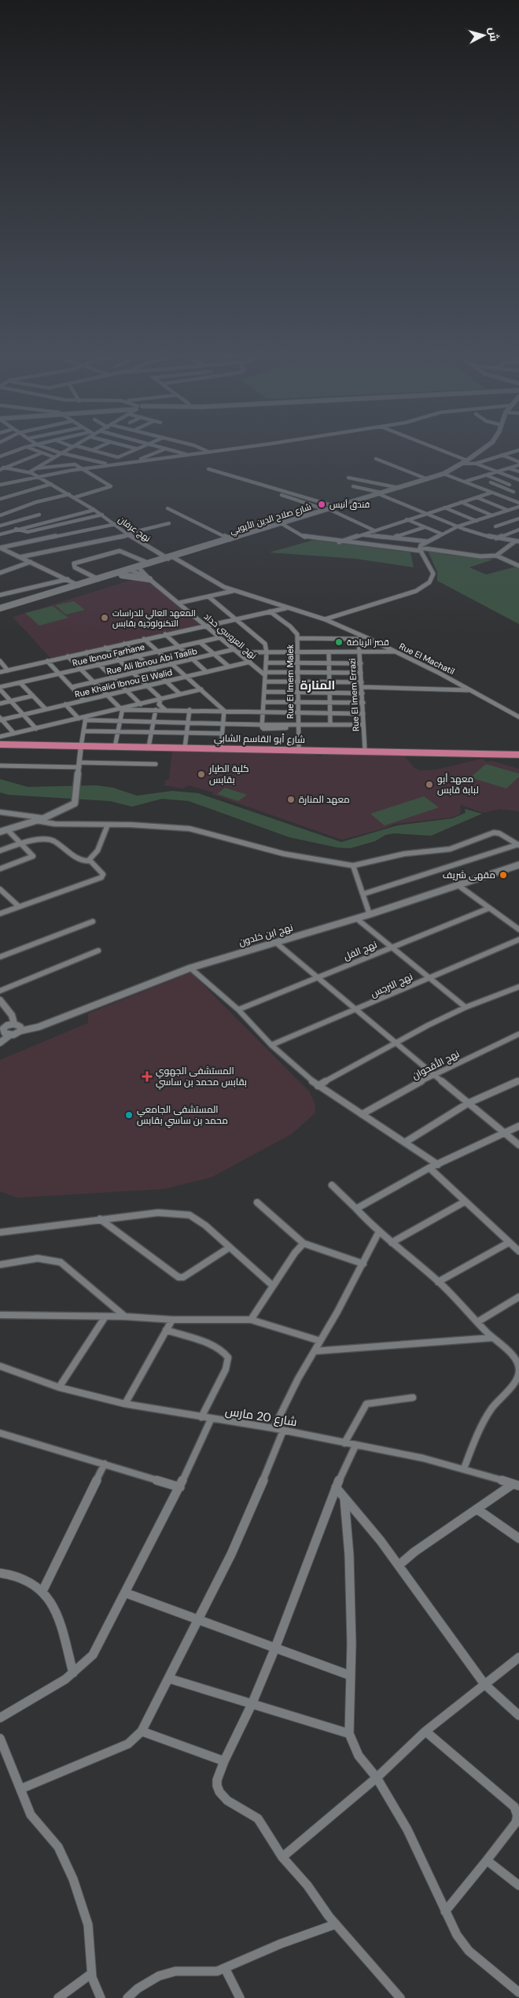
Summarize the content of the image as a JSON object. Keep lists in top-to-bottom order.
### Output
{
  "streets": {
    "main road": ["شارع صلاح الدين الأيوبي", "شارع أبو القاسم الشابي"],
    "street": [
      "نهج عرفان",
      "نهج العروسي حداد",
      "Rue Ibnou Farhane",
      "Rue El Machatil",
      "Rue Ali Ibnou Abi Taalib",
      "Rue El Imem Malek",
      "Rue Khalid Ibnou El Walid",
      "Rue El Imem Errazi",
      "نهج ابن خلدون",
      "نهج الفل",
      "نهج النرجس",
      "نهج الأُقحوان",
      "شارع 20 مارس"
    ]
  },
  "crossings": [
    ["شارع صلاح الدين الأيوبي", "نهج عرفان"],
    ["نهج عرفان", "Rue El Machatil"],
    ["نهج العروسي حداد", "Rue Ibnou Farhane"],
    ["نهج العروسي حداد", "Rue Ali Ibnou Abi Taalib"],
    ["نهج العروسي حداد", "Rue Khalid Ibnou El Walid"],
    ["Rue El Machatil", "Rue Ali Ibnou Abi Taalib"],
    ["Rue Ali Ibnou Abi Taalib", "Rue El Imem Malek"],
    ["Rue Ali Ibnou Abi Taalib", "Rue El Imem Errazi"],
    ["Rue El Imem Malek", "شارع أبو القاسم الشابي"],
    ["Rue El Imem Errazi", "شارع أبو القاسم الشابي"]
  ],
  "districts": ["المنارة"],
  "places": {
    "other": [
      "فندق أنيس",
      "المعهد العالي للدراسات التكنولوجية بقابس",
      "قصر الرياضة",
      "كلية الطيار بقابس",
      "معهد أبو لبابة قابس",
      "معهد المنارة",
      "مقهى شريف",
      "المستشفى الجامعي محمد بن ساسي بقابس"
    ],
    "health": ["المستشفى الجهوي بقابس محمد بن ساسي"]
  },
  "north": "right"
}
